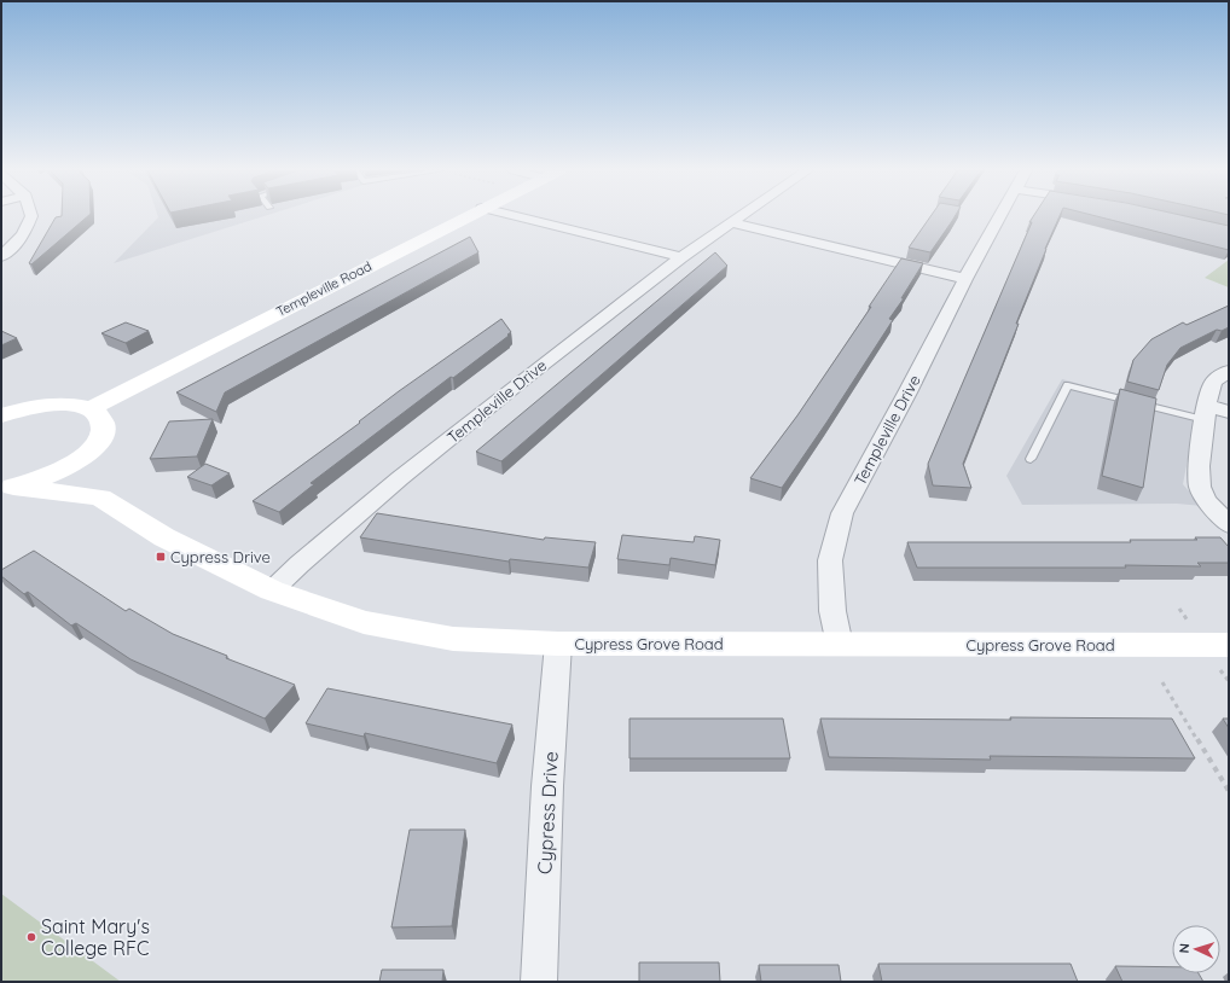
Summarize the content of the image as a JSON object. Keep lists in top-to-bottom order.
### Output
{
  "streets": {
    "main road": ["Templeville Road", "Cypress Grove Road"],
    "street": ["Templeville Drive", "Cypress Drive"]
  },
  "crossings": [
    ["Templeville Drive", "Cypress Grove Road"],
    ["Cypress Grove Road", "Cypress Drive"]
  ],
  "places": {
    "transit": ["Cypress Drive"],
    "other": ["Saint Mary's College RFC"]
  },
  "north": "left"
}
